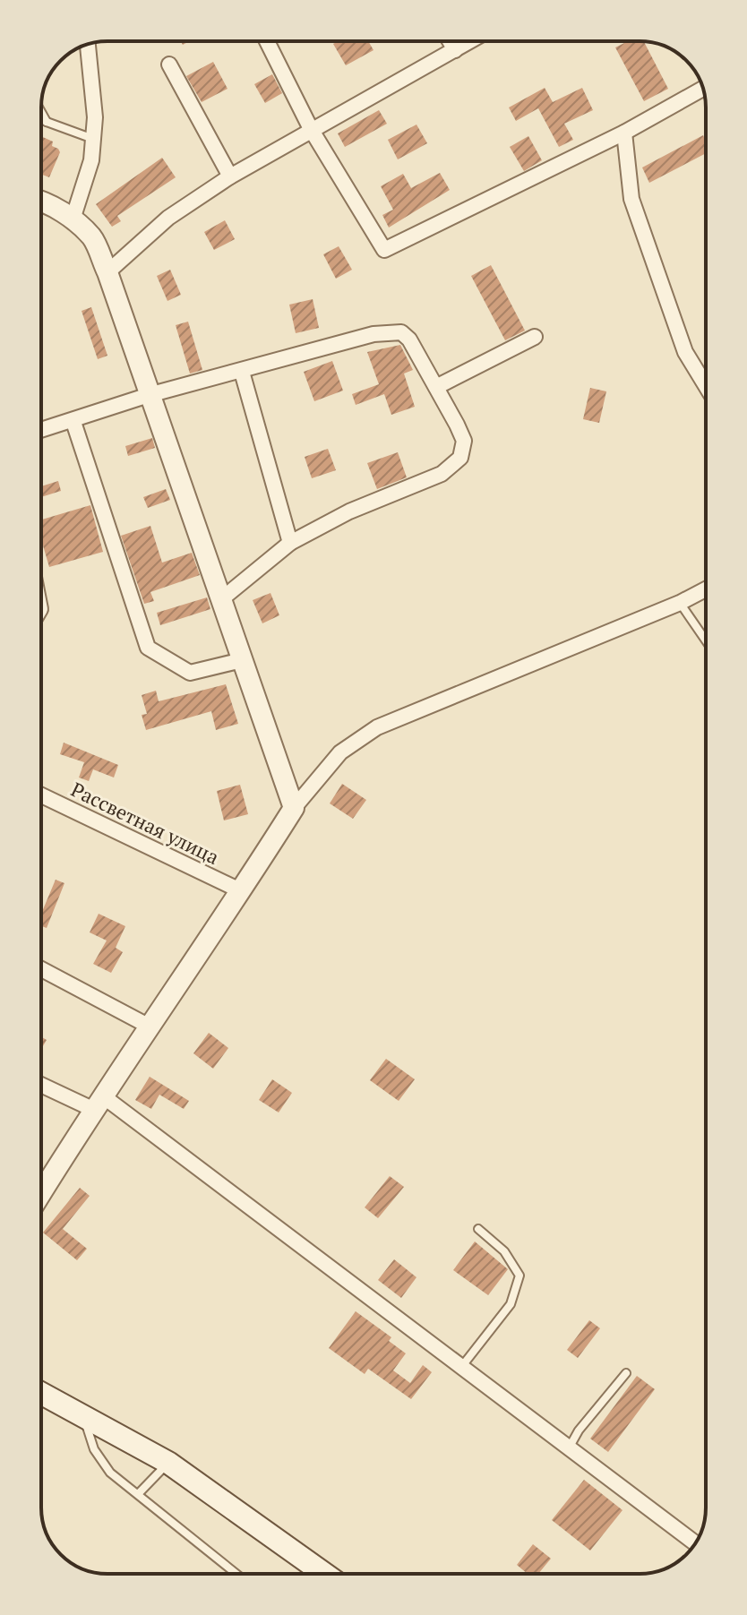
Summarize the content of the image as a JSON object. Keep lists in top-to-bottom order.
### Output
{
  "streets": {
    "street": ["Рассветная улица"]
  }
}
